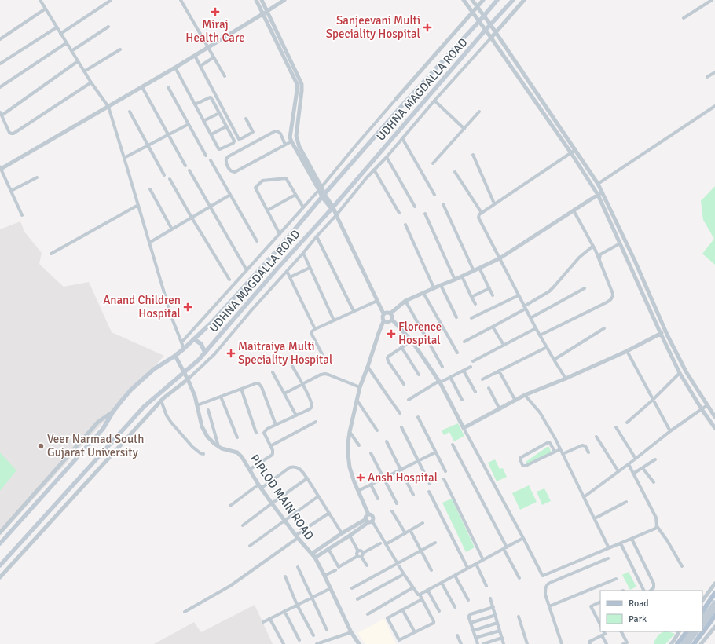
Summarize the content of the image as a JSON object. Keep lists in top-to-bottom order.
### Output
{
  "streets": {
    "main road": ["UDHNA MAGDALLA ROAD"],
    "street": ["PIPLOD MAIN ROAD"]
  },
  "crossings": [
    ["UDHNA MAGDALLA ROAD", "PIPLOD MAIN ROAD"]
  ],
  "places": {
    "health": [
      "Miraj Health Care",
      "Sanjeevani Multi Speciality Hospital",
      "Anand Children Hospital",
      "Florence Hospital",
      "Maitraiya Multi Speciality Hospital",
      "Ansh Hospital"
    ],
    "other": ["Veer Narmad South Gujarat University"]
  },
  "legend": ["Road", "Park"]
}
